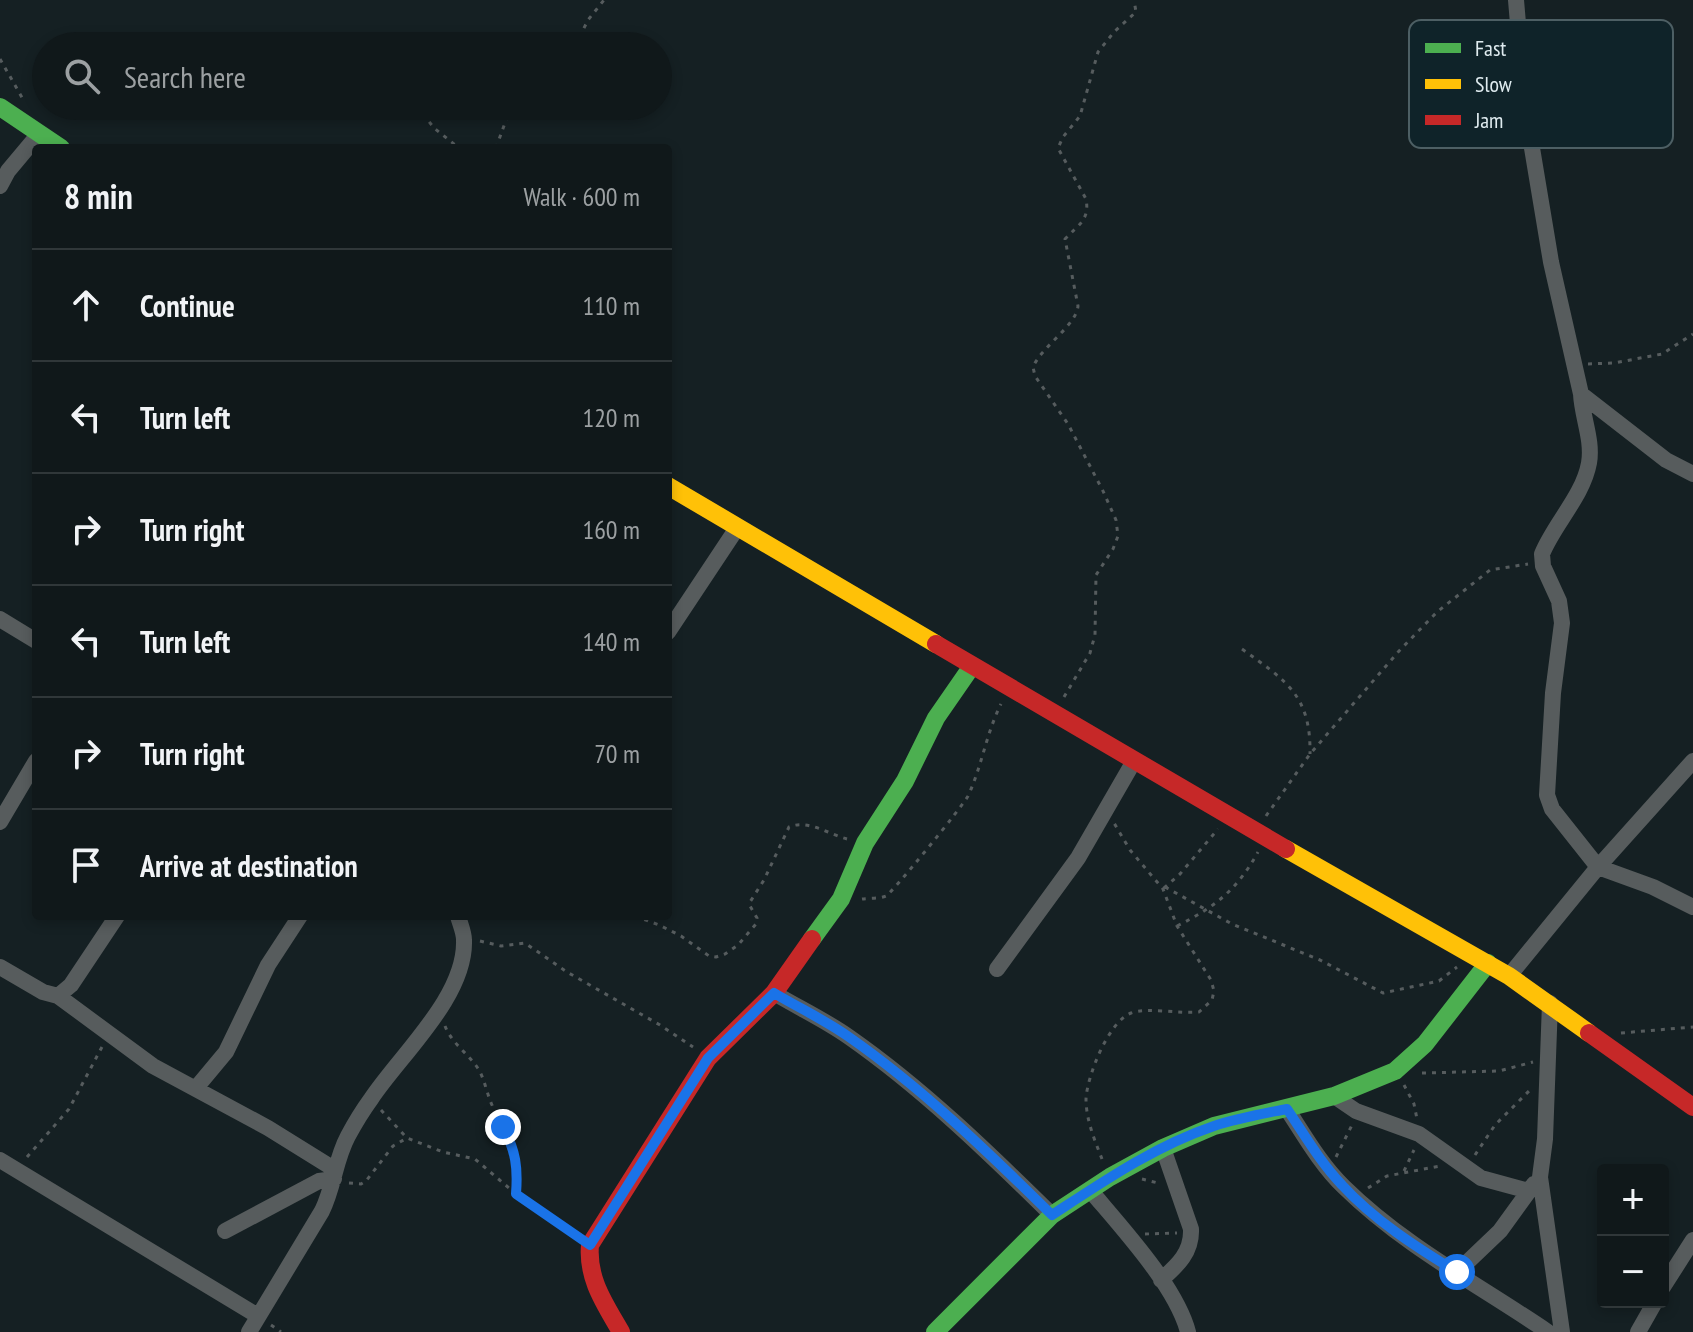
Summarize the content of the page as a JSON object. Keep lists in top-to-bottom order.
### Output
{
  "legend": ["Fast", "Slow", "Jam"],
  "page": {
    "search": "Search here",
    "heading": ["8 min", "Walk · 600 m"],
    "list": [
      ["Continue", "110 m"],
      ["Turn left", "120 m"],
      ["Turn right", "160 m"],
      ["Turn left", "140 m"],
      ["Turn right", "70 m"],
      "Arrive at destination"
    ],
    "map_buttons": ["+", "−"]
  }
}
